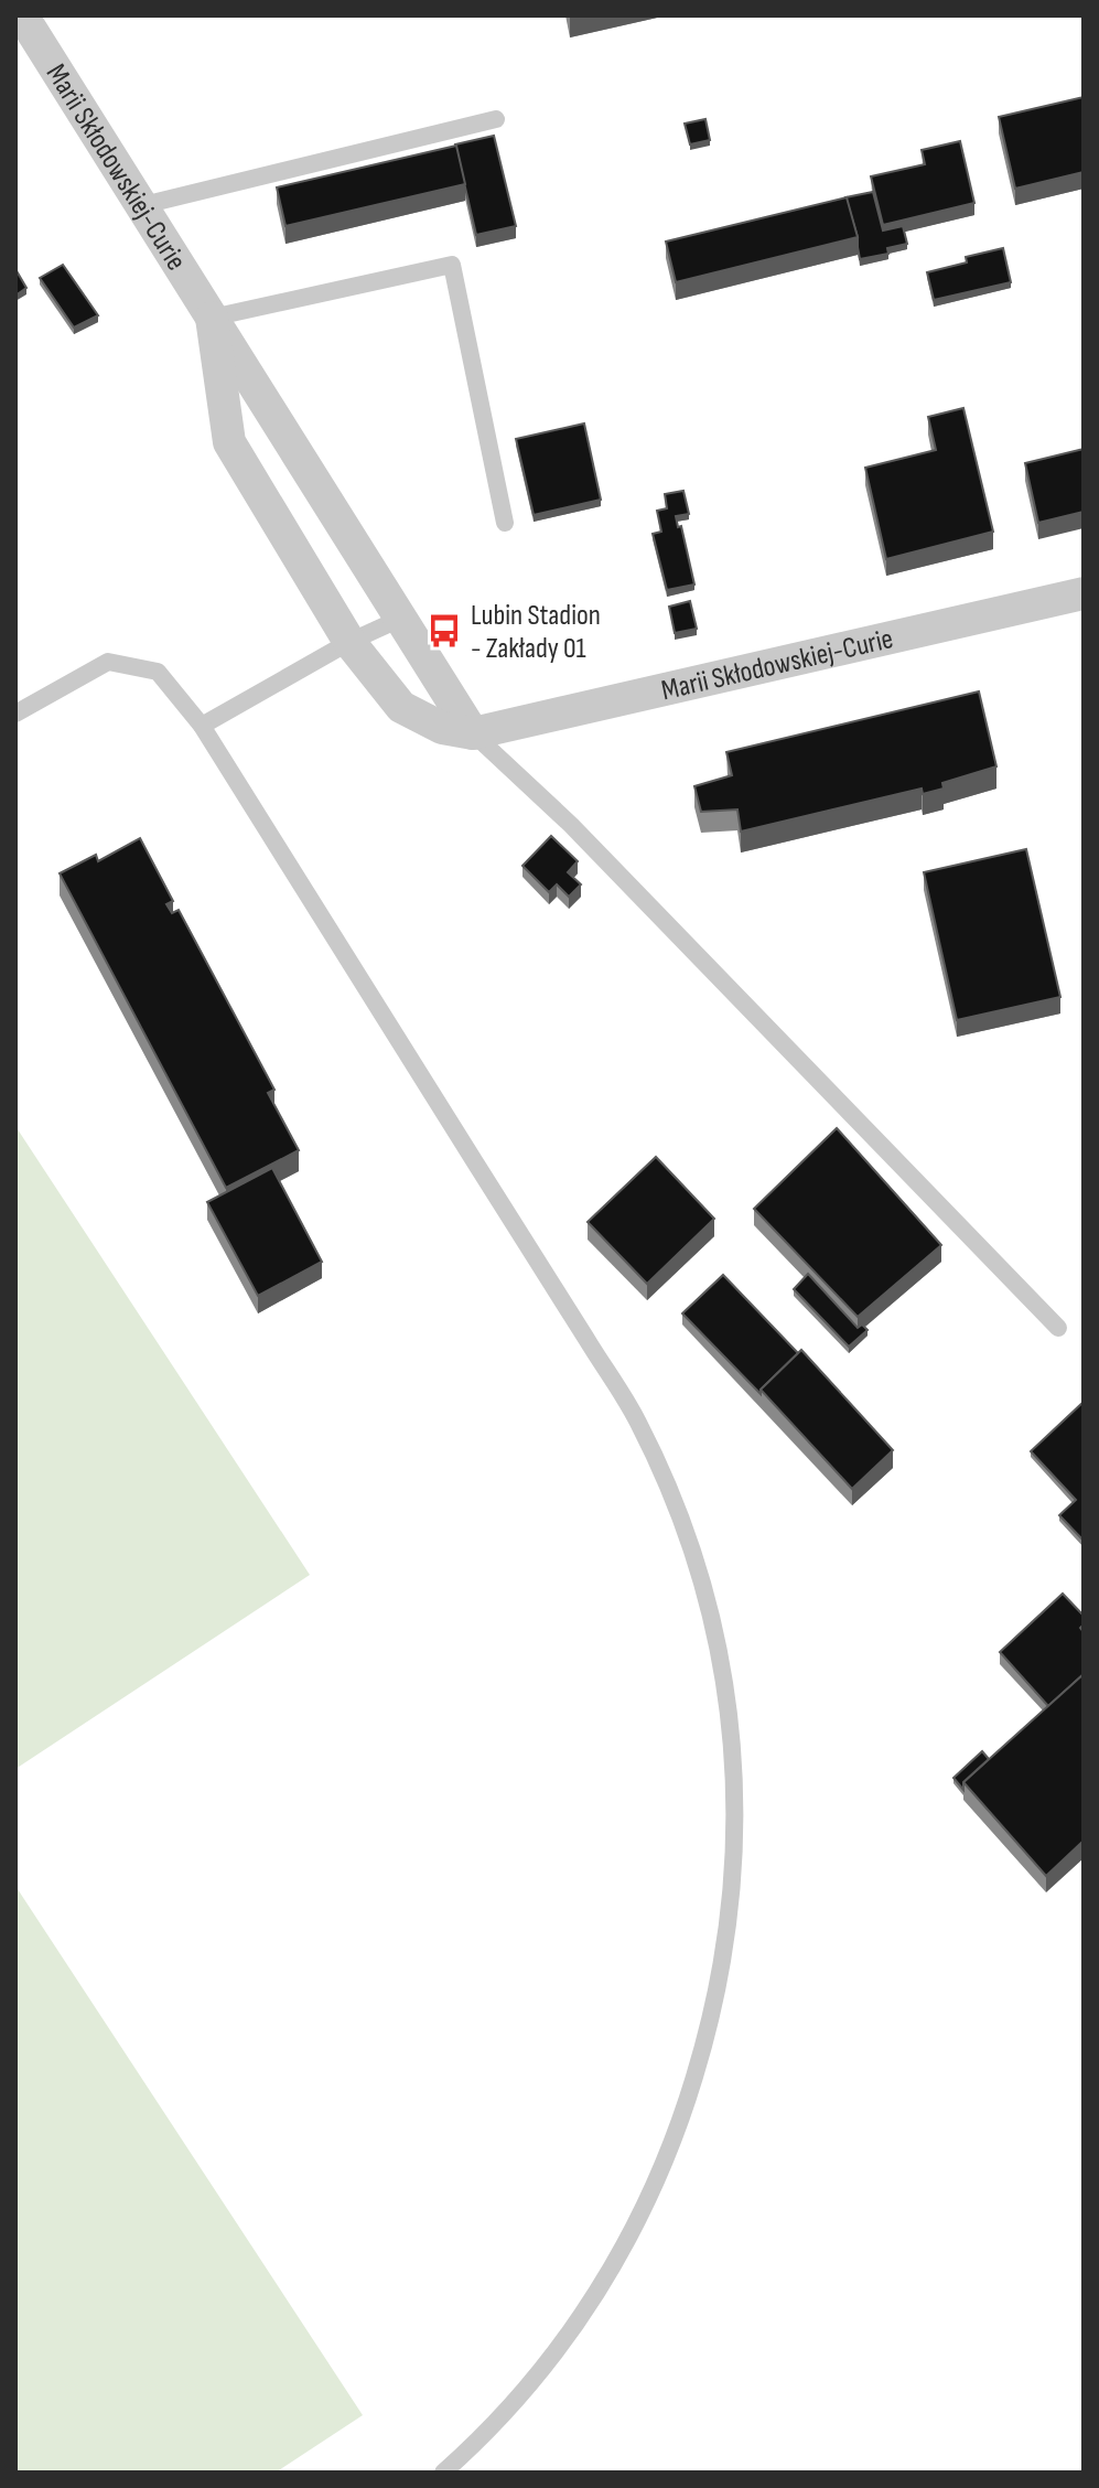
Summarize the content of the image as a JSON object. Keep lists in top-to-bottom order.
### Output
{
  "streets": {
    "street": ["Marii Skłodowskiej-Curie"]
  },
  "places": {
    "bus stop": ["Lubin Stadion - Zakłady 01"]
  }
}
